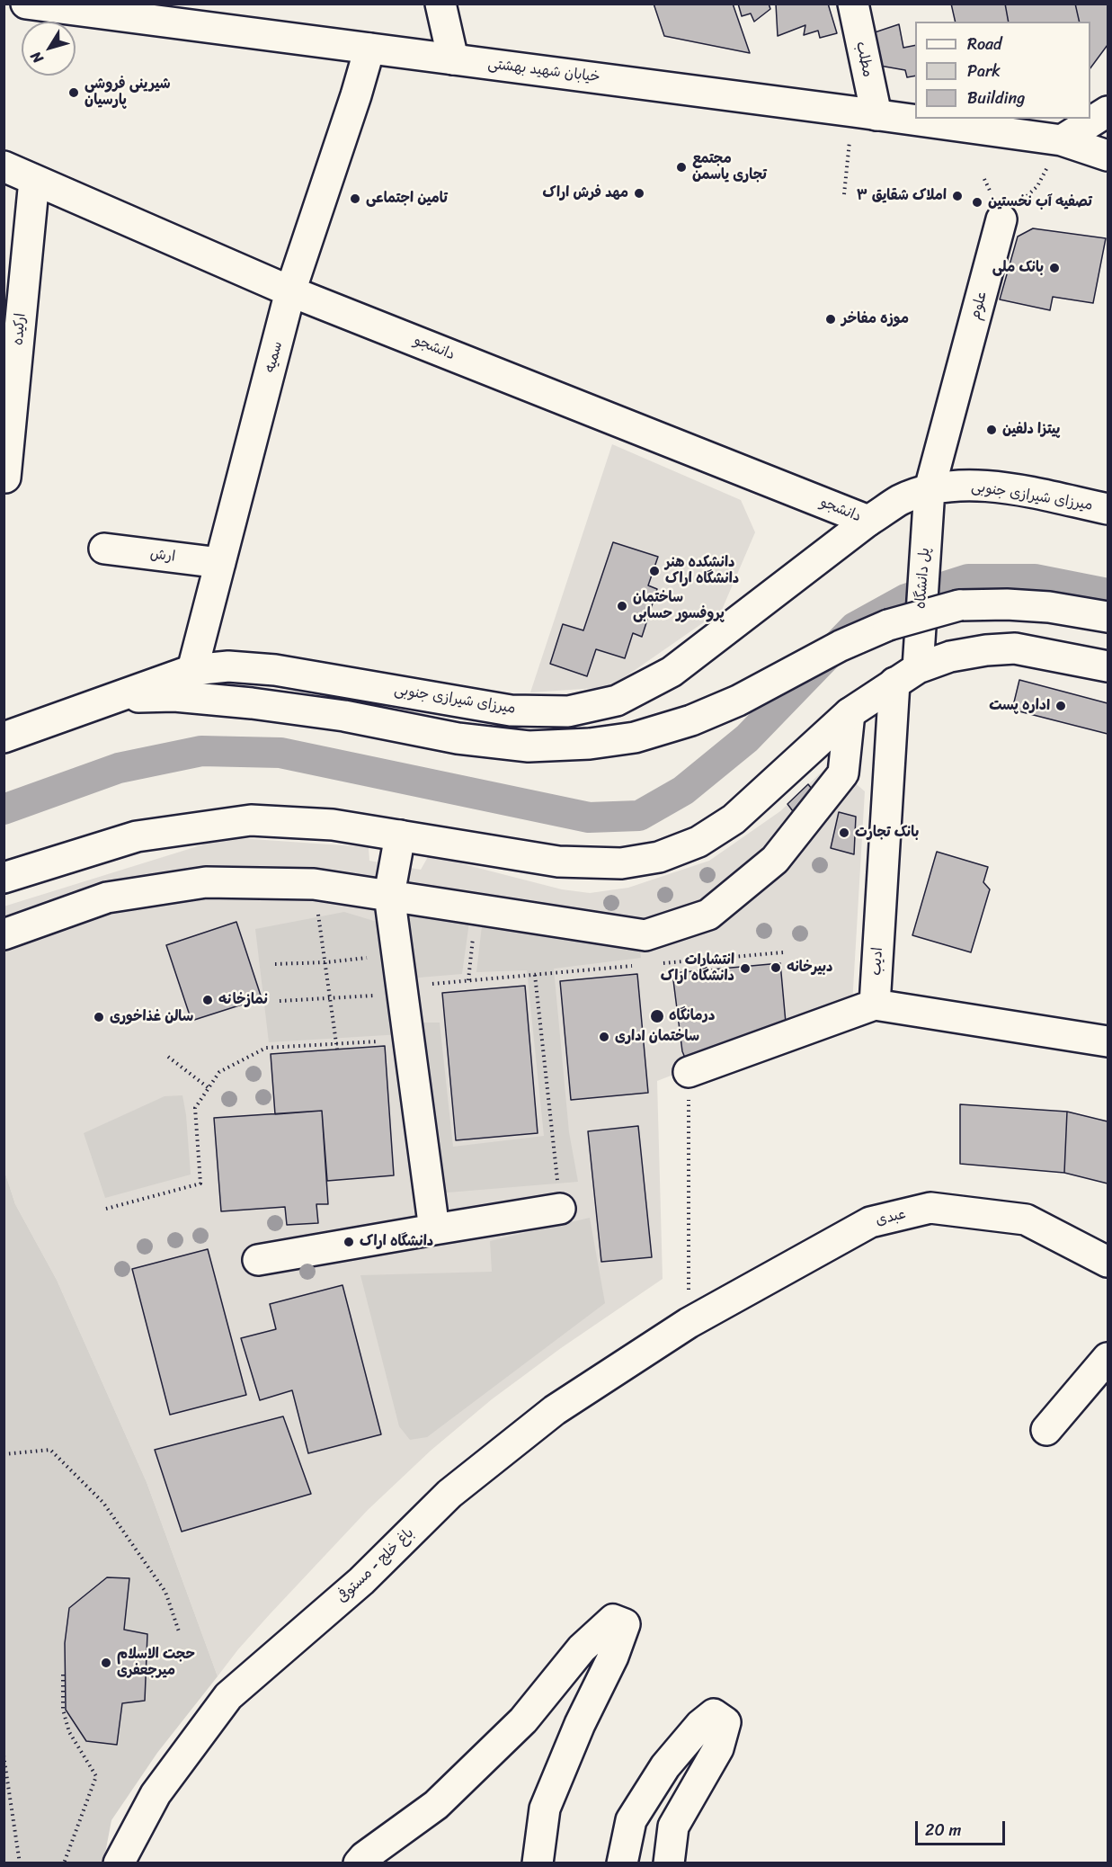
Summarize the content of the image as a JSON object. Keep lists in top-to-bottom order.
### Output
{
  "streets": {
    "main road": [
      "مطلب",
      "خیابان شهید بهشتی",
      "علوم",
      "ارکیده",
      "دانشجو",
      "سمیه",
      "میرزای شیرازی جنوبی",
      "ارش",
      "پل دانشگاه",
      "ادیب",
      "عبدی",
      "باغ خلج - مستوفی"
    ]
  },
  "crossings": [
    ["مطلب", "خیابان شهید بهشتی"],
    ["خیابان شهید بهشتی", "سمیه"],
    ["علوم", "میرزای شیرازی جنوبی"],
    ["علوم", "پل دانشگاه"],
    ["ارکیده", "دانشجو"],
    ["دانشجو", "سمیه"],
    ["دانشجو", "میرزای شیرازی جنوبی"],
    ["سمیه", "میرزای شیرازی جنوبی"],
    ["سمیه", "ارش"],
    ["میرزای شیرازی جنوبی", "پل دانشگاه"],
    ["پل دانشگاه", "ادیب"],
    ["عبدی", "باغ خلج - مستوفی"]
  ],
  "places": [
    "شیرینی فروشی پارسیان",
    "مجتمع تجاری یاسمن",
    "مهد فرش اراک",
    "املاک شقایق ۳",
    "تامین اجتماعی",
    "تصفیه آب نخستین",
    "بانک ملی",
    "موزه مفاخر",
    "پیتزا دلفین",
    "دانشکده هنر دانشگاه اراک",
    "ساختمان پروفسور حسابی",
    "اداره پست",
    "بانک تجارت",
    "دبیرخانه",
    "انتشارات دانشگاه اراک",
    "نمازخانه",
    "درمانگاه",
    "سالن غذاخوری",
    "ساختمان اداری",
    "دانشگاه اراک",
    "حجت الاسلام میرجعفری"
  ],
  "legend": ["Road", "Park", "Building"],
  "scale_bar": "20 m",
  "north": "bottom left"
}
